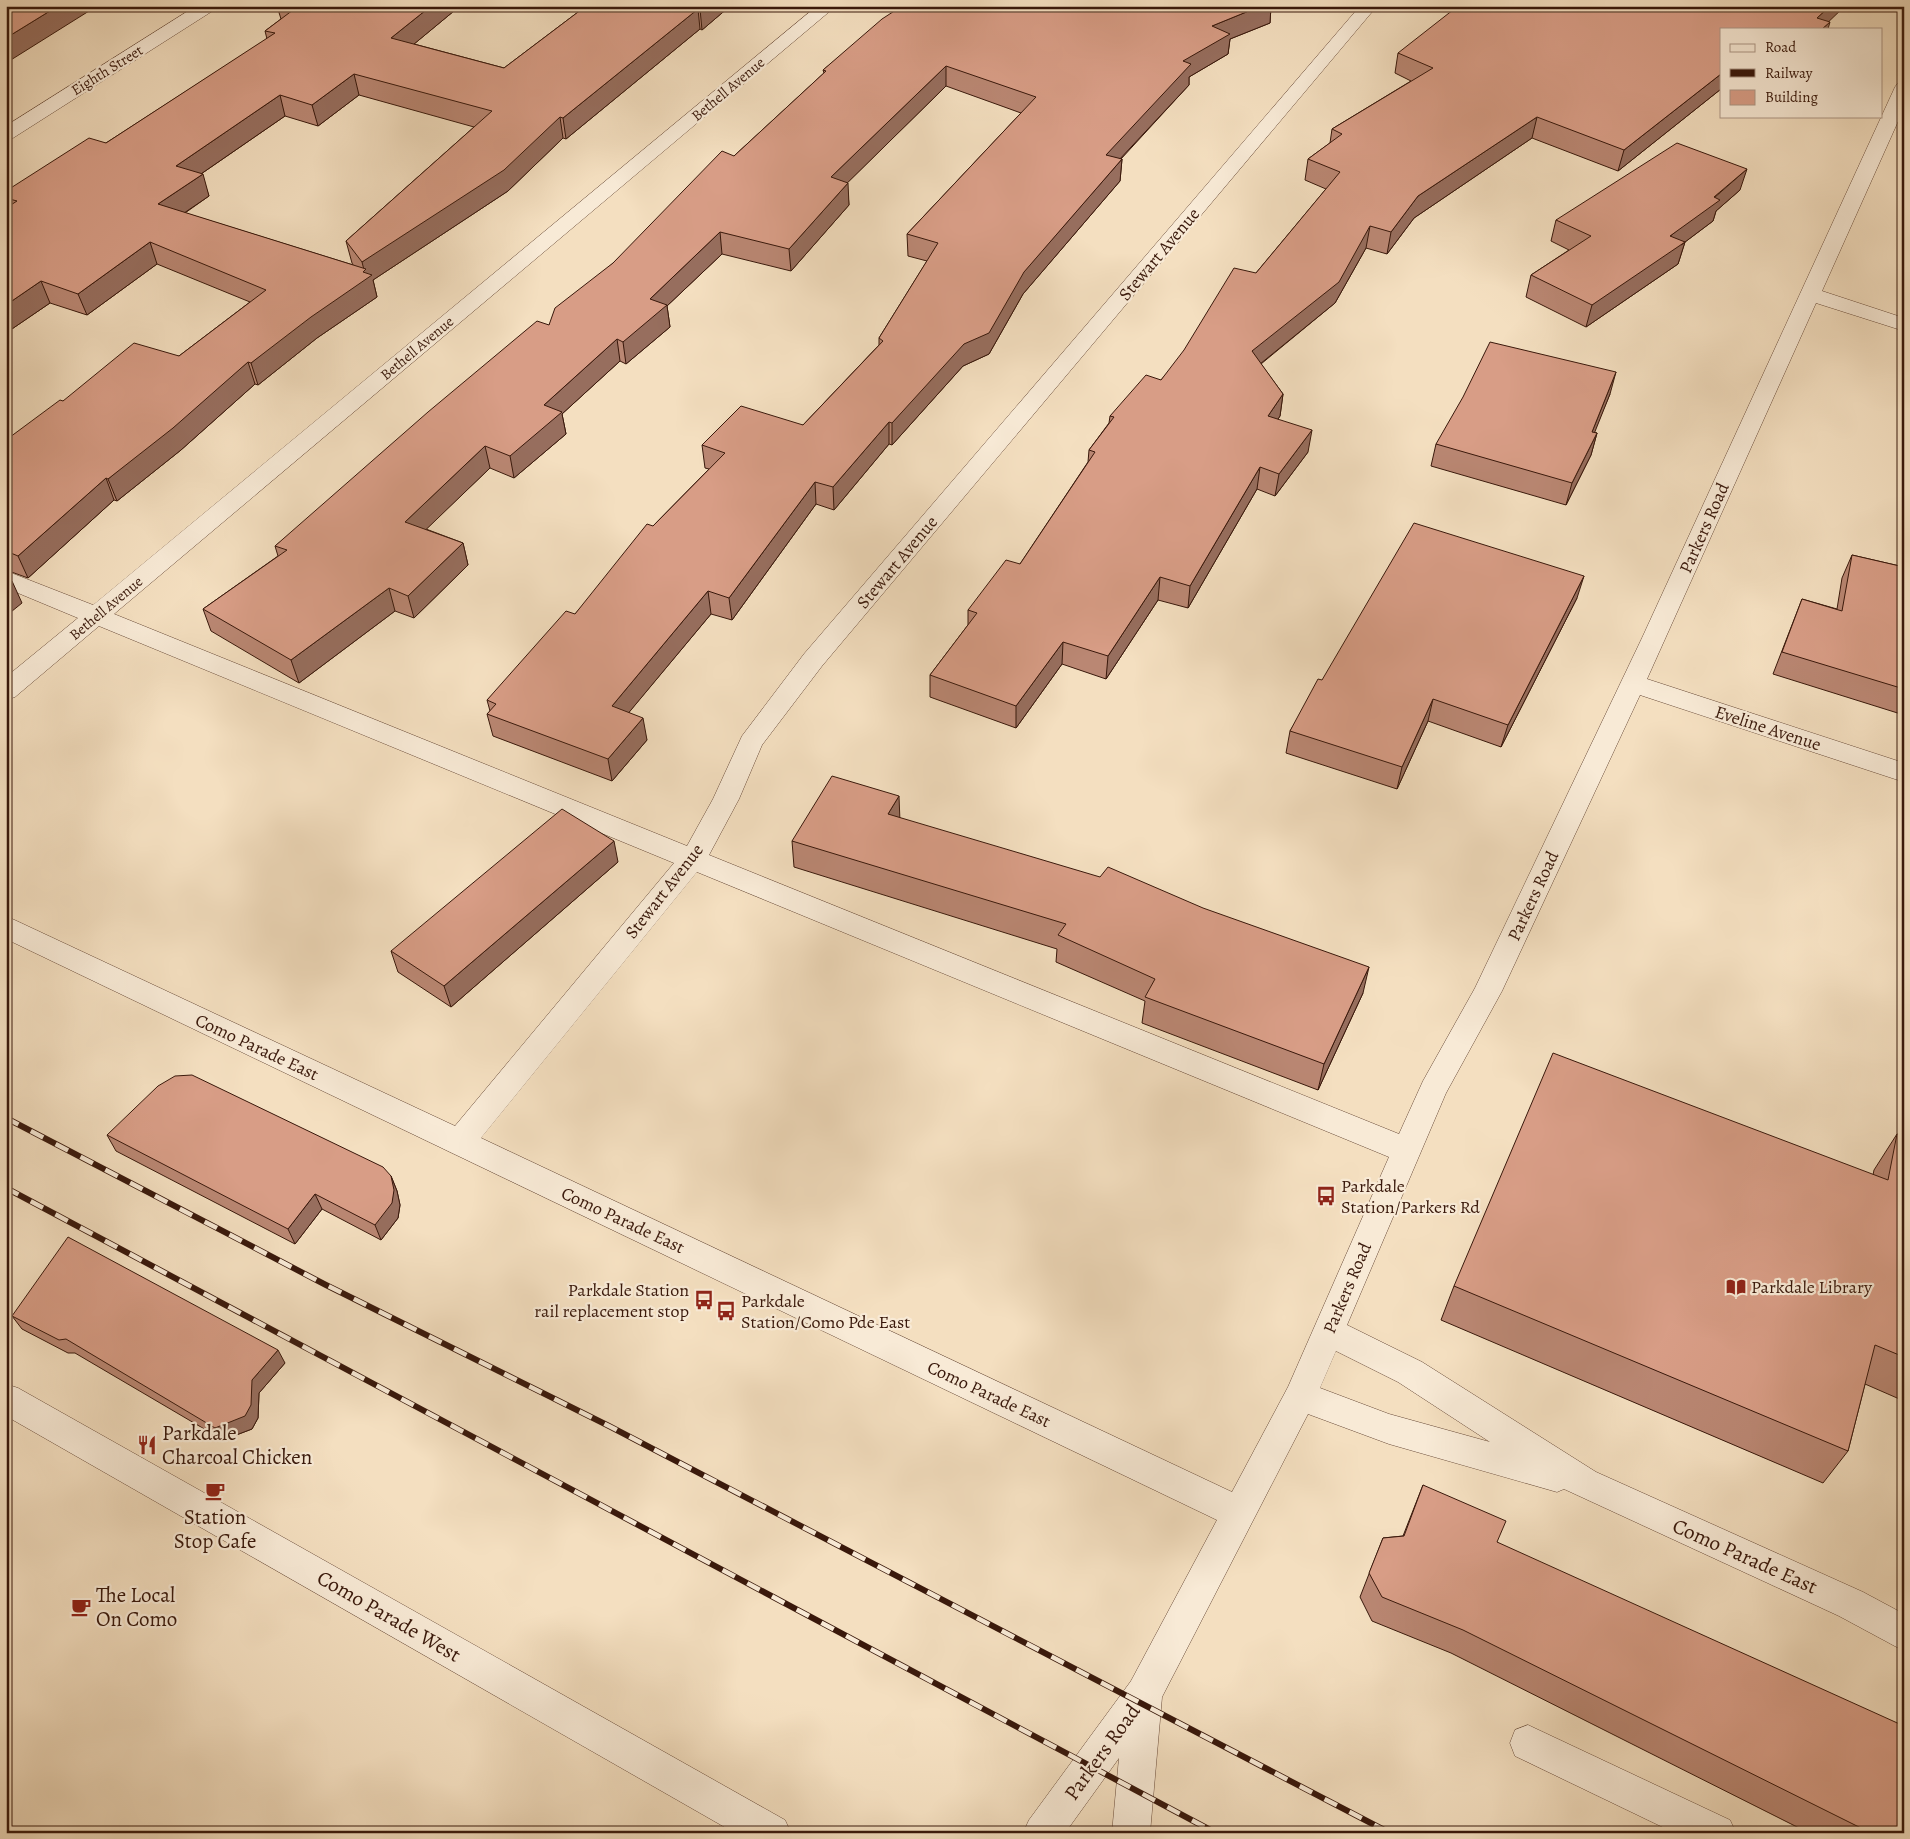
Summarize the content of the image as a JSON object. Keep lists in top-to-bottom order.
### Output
{
  "streets": {
    "street": [
      "Eighth Street",
      "Bethell Avenue",
      "Stewart Avenue",
      "Parkers Road",
      "Eveline Avenue",
      "Como Parade East",
      "Como Parade West"
    ]
  },
  "crossings": [
    ["Stewart Avenue", "Como Parade East"],
    ["Parkers Road", "Eveline Avenue"],
    ["Parkers Road", "Como Parade East"]
  ],
  "places": {
    "bus stop": ["Parkdale Station/Parkers Rd", "Parkdale Station rail replacement stop", "Parkdale Station/Como Pde East"],
    "library": ["Parkdale Library"],
    "restaurant": ["Parkdale Charcoal Chicken"],
    "cafe": ["Station Stop Cafe", "The Local On Como"]
  },
  "legend": ["Road", "Railway", "Building"]
}
